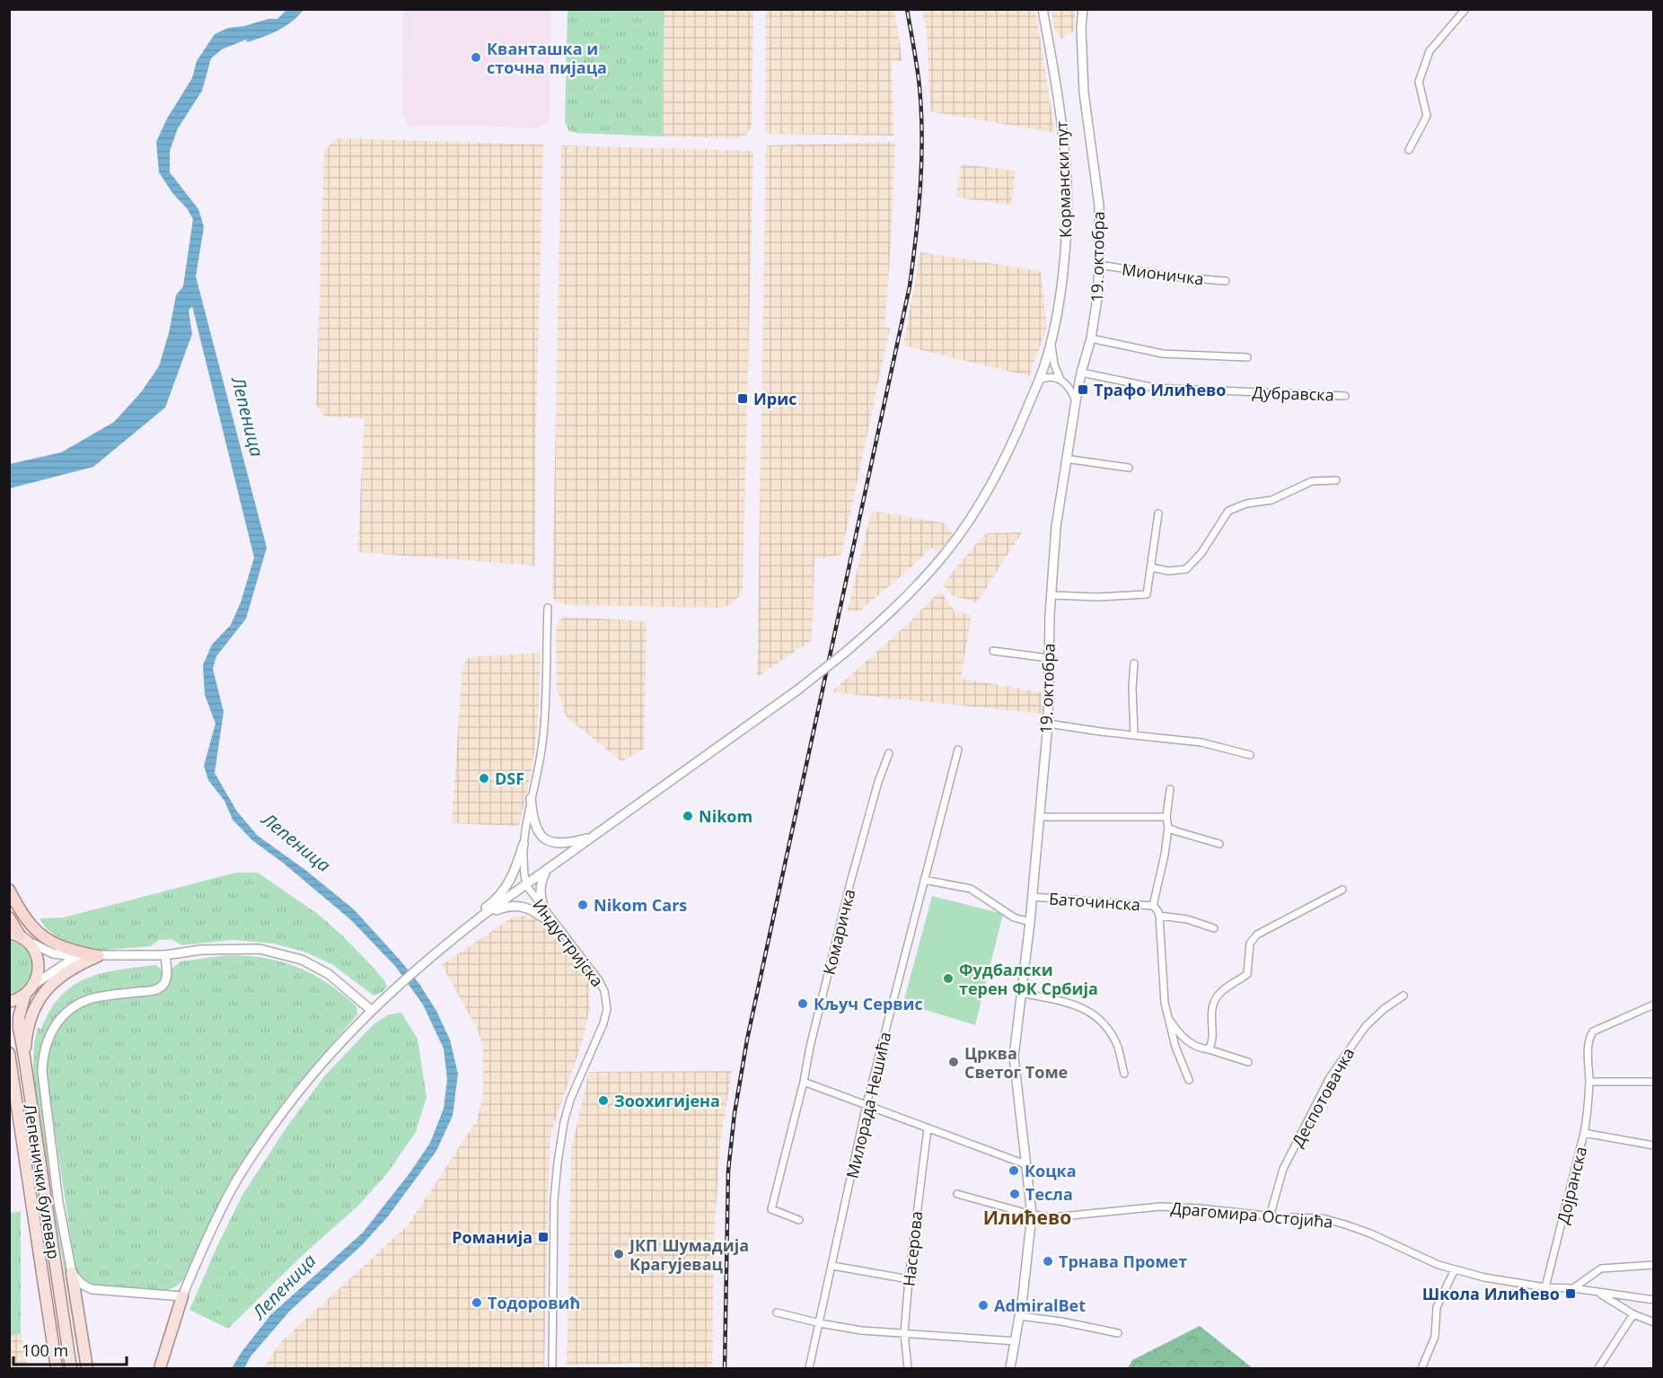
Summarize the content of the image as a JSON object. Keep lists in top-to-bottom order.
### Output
{
  "streets": {
    "main road": ["Лепенички булевар"],
    "street": [
      "Кормански пут",
      "19. октобра",
      "Мионичка",
      "Дубравска",
      "Баточинска",
      "Комаричка",
      "Индустријска",
      "Деспотовачка",
      "Милорада Нешића",
      "Дојранска",
      "Драгомира Остојића",
      "Насерова"
    ]
  },
  "crossings": [
    ["Кормански пут", "Индустријска"],
    ["19. октобра", "Мионичка"],
    ["19. октобра", "Дубравска"],
    ["19. октобра", "Баточинска"],
    ["19. октобра", "Драгомира Остојића"],
    ["Деспотовачка", "Драгомира Остојића"],
    ["Дојранска", "Драгомира Остојића"]
  ],
  "districts": ["Илићево"],
  "water": ["Лепеница"],
  "places": {
    "other": [
      "Кванташка и сточна пијаца",
      "DSF",
      "Nikom",
      "Nikom Cars",
      "Фудбалски терен ФК Србија",
      "Кључ Сервис",
      "Црква Светог Томе",
      "Зоохигијена",
      "Коцка",
      "Тесла",
      "ЈКП Шумадија Крагујевац",
      "Трнава Промет",
      "Тодоровић",
      "AdmiralBet"
    ],
    "transit": [
      "Трафо Илићево",
      "Ирис",
      "Романија",
      "Школа Илићево"
    ]
  },
  "scale_bar": "100 m"
}
